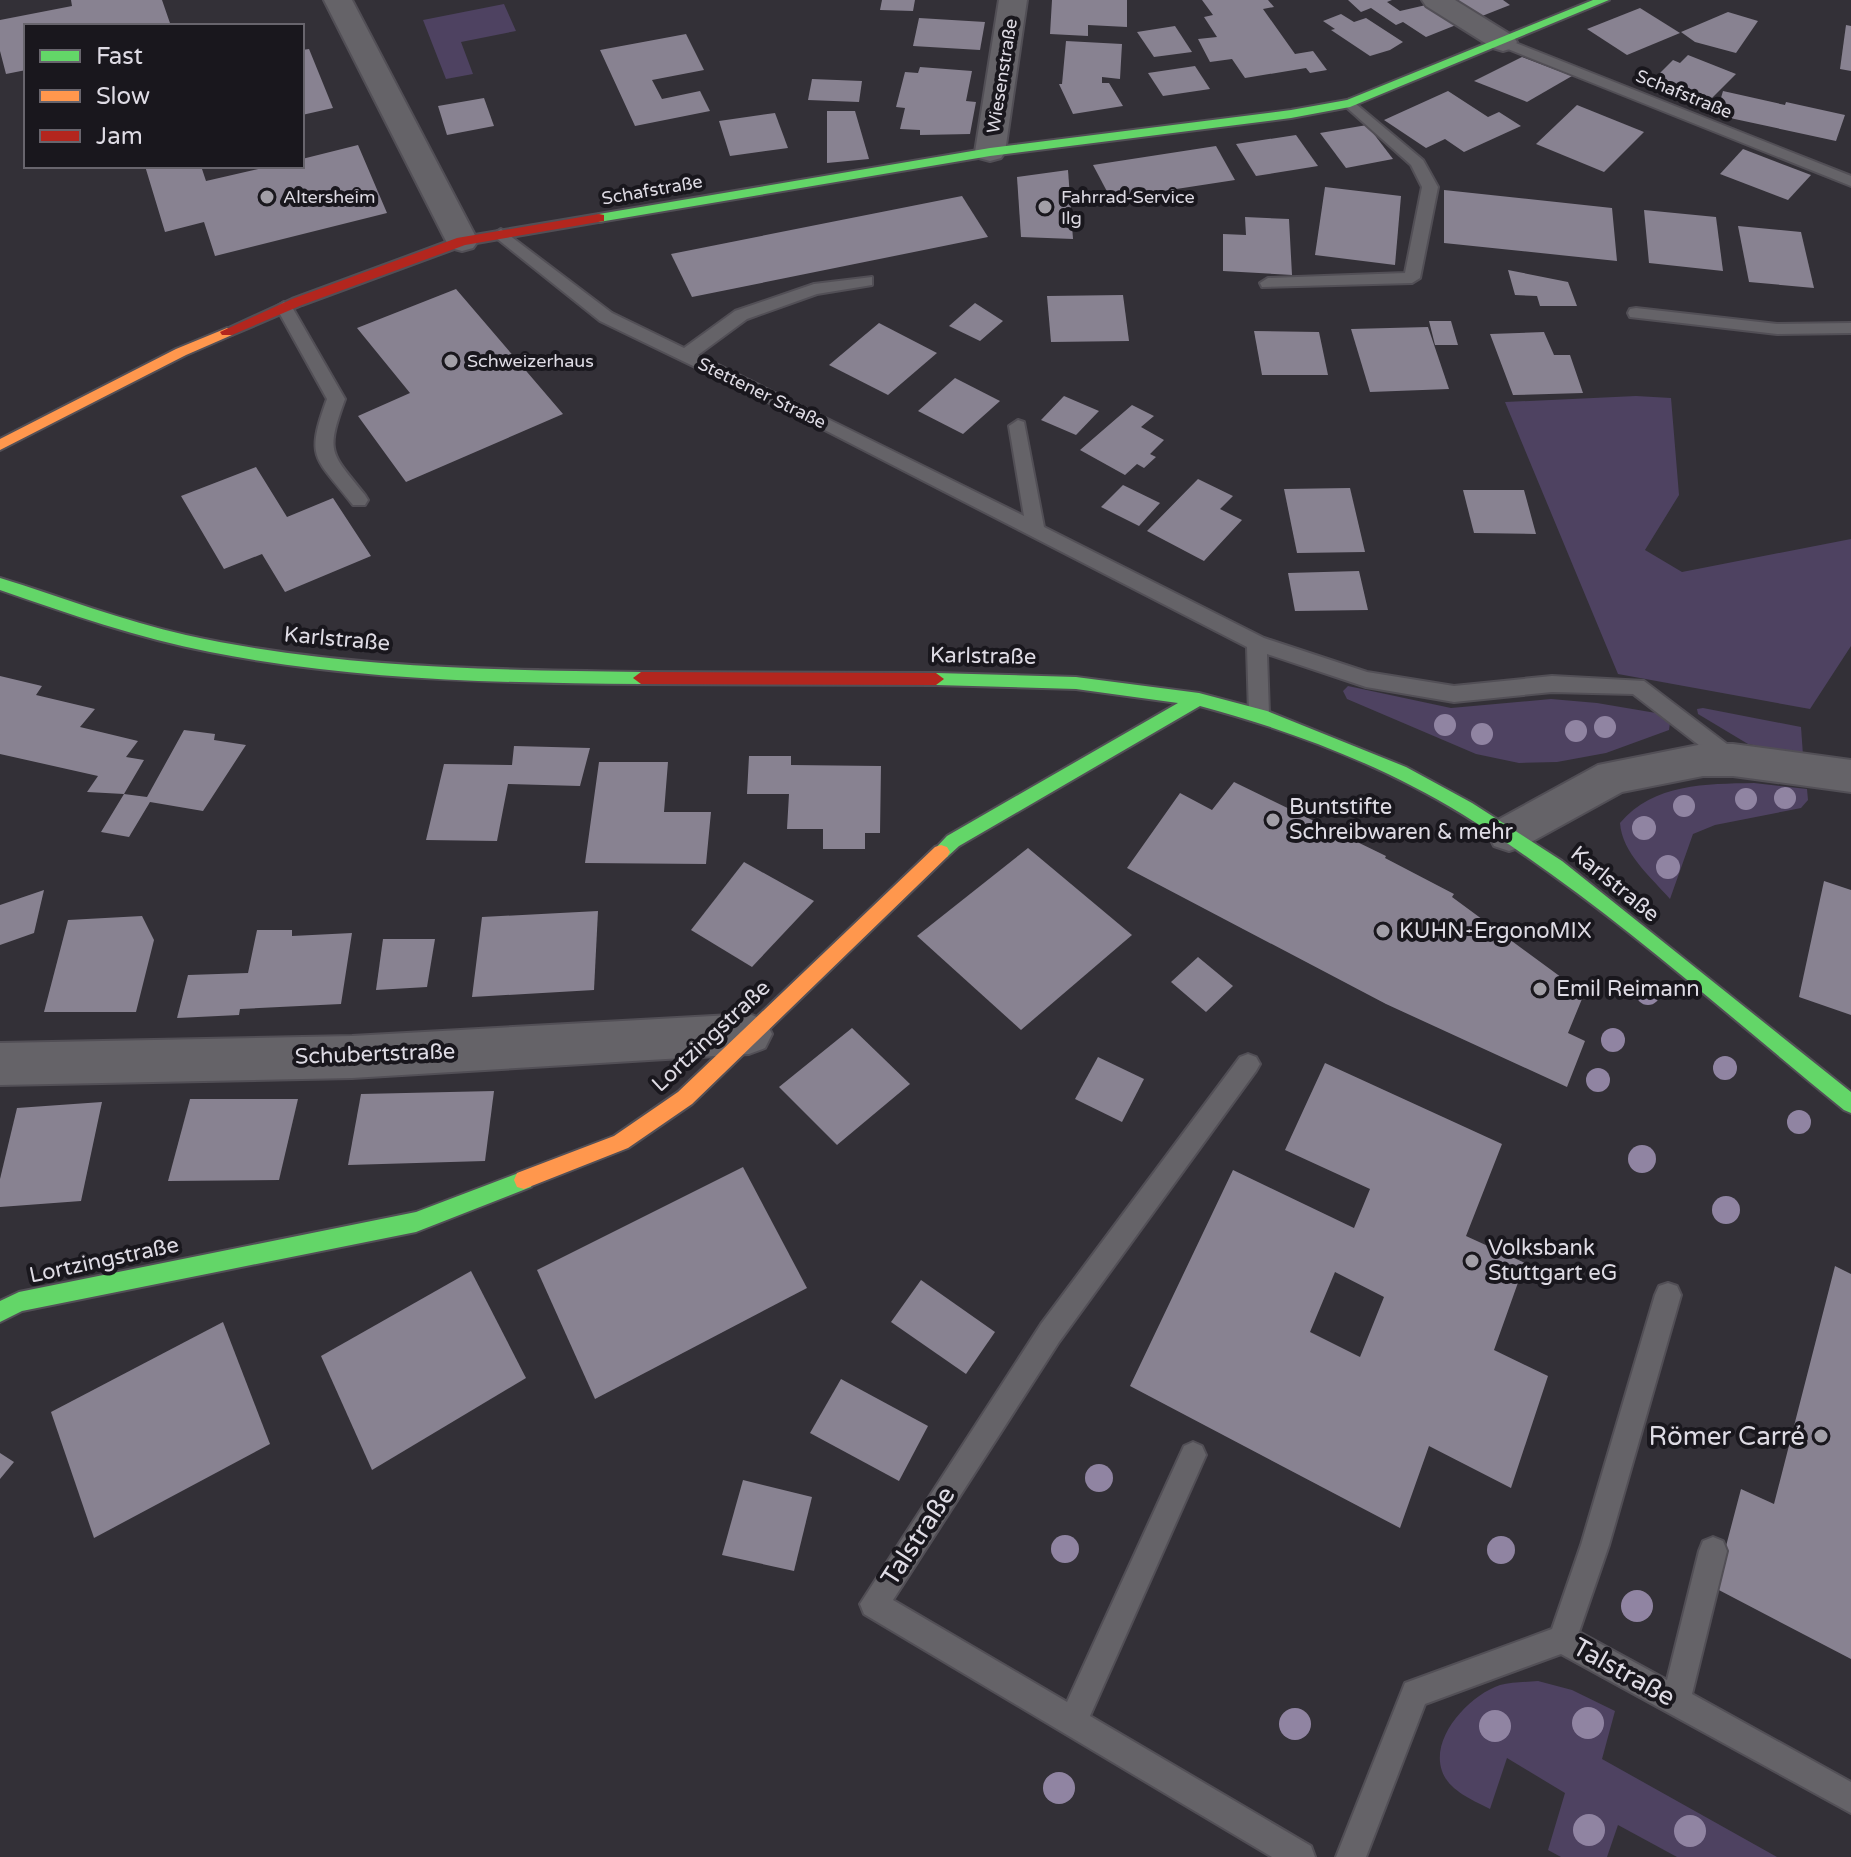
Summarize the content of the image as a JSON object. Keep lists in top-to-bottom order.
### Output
{
  "streets": {
    "street": [
      "Wiesenstraße",
      "Schafstraße",
      "Karlstraße",
      "Lortzingstraße",
      "Schubertstraße"
    ],
    "lane": ["Stettener Straße", "Talstraße"]
  },
  "crossings": [
    ["Wiesenstraße", "Schafstraße"],
    ["Schafstraße", "Stettener Straße"],
    ["Karlstraße", "Lortzingstraße"],
    ["Lortzingstraße", "Schubertstraße"]
  ],
  "places": [
    "Altersheim",
    "Fahrrad-Service Ilg",
    "Schweizerhaus",
    "Buntstifte Schreibwaren & mehr",
    "KUHN-ErgonoMIX",
    "Emil Reimann",
    "Volksbank Stuttgart eG",
    "Römer Carré"
  ],
  "legend": ["Fast", "Slow", "Jam"]
}
